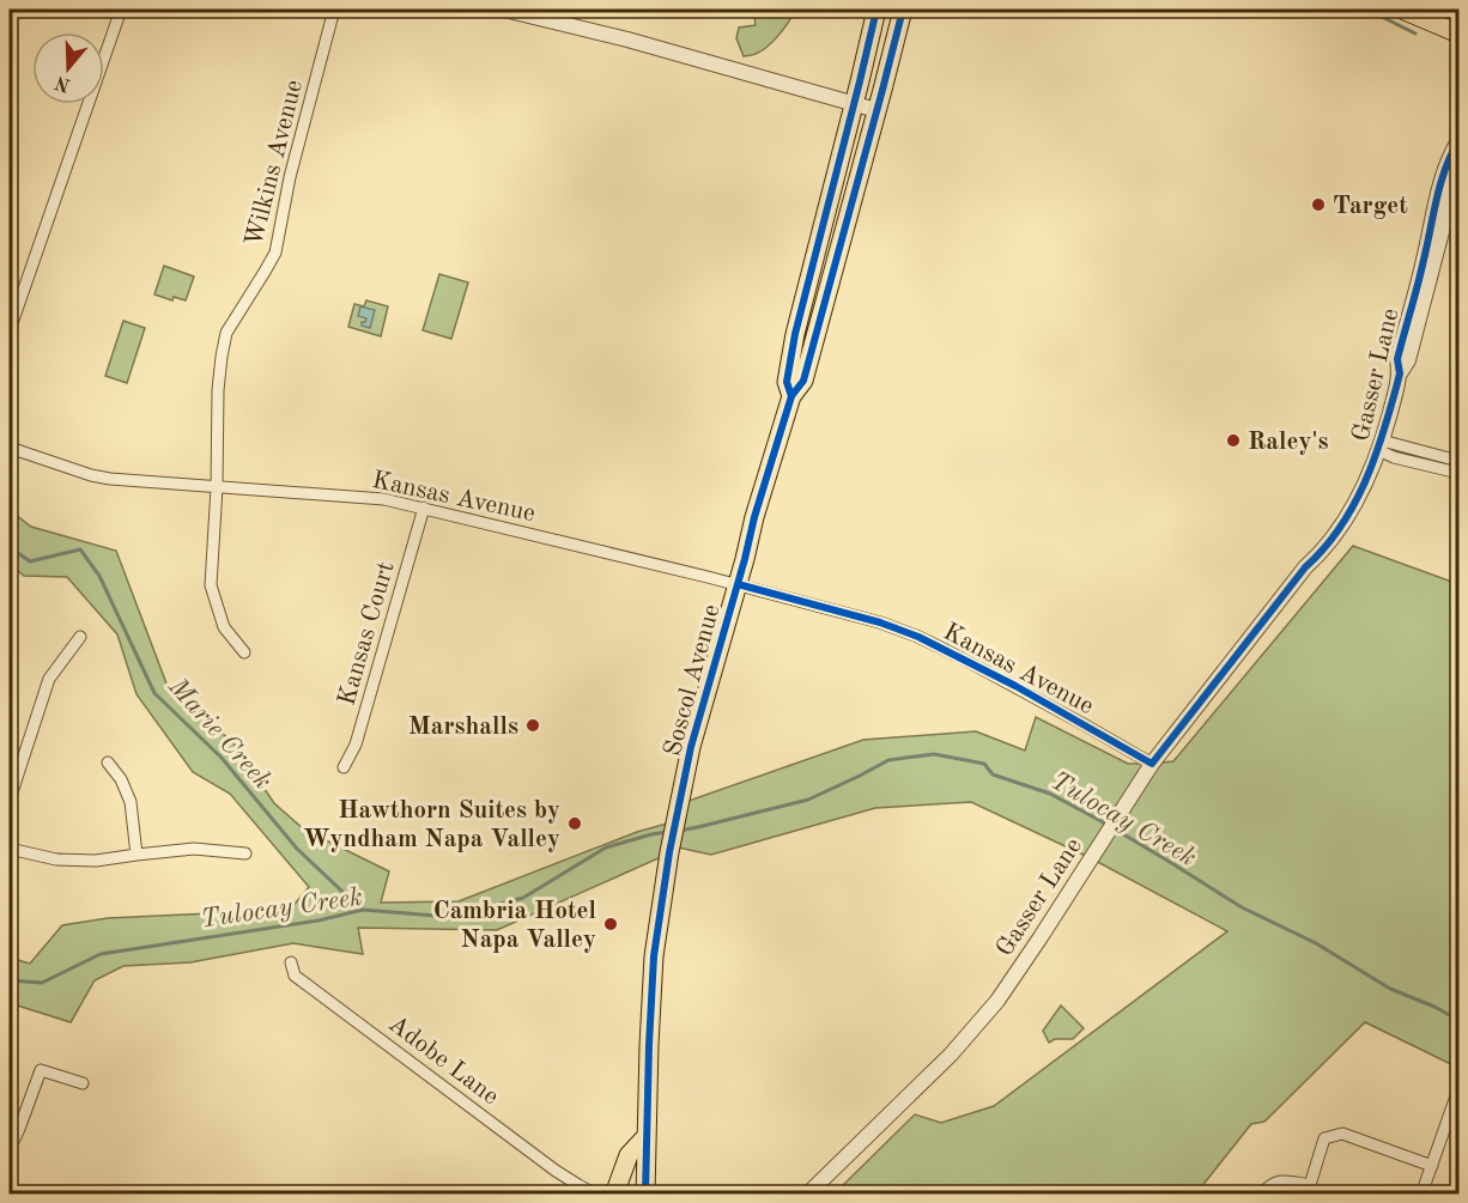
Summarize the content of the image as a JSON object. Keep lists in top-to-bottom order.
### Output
{
  "streets": {
    "main road": ["Soscol Avenue"],
    "street": [
      "Wilkins Avenue",
      "Gasser Lane",
      "Kansas Avenue",
      "Kansas Court",
      "Adobe Lane"
    ]
  },
  "crossings": [
    ["Wilkins Avenue", "Kansas Avenue"],
    ["Gasser Lane", "Kansas Avenue"],
    ["Kansas Avenue", "Kansas Court"],
    ["Kansas Avenue", "Soscol Avenue"]
  ],
  "water": ["Marie Creek", "Tulocay Creek"],
  "places": [
    "Target",
    "Raley's",
    "Marshalls",
    "Hawthorn Suites by Wyndham Napa Valley",
    "Cambria Hotel Napa Valley"
  ],
  "north": "bottom"
}
